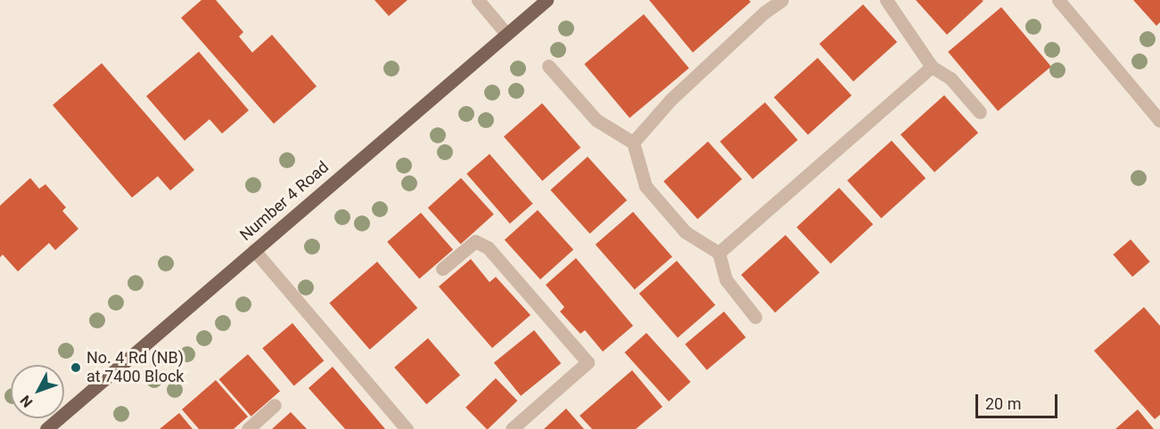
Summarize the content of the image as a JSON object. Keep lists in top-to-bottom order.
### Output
{
  "streets": {
    "main road": ["Number 4 Road"]
  },
  "places": ["No. 4 Rd (NB) at 7400 Block"],
  "scale_bar": "20 m",
  "north": "bottom left"
}
